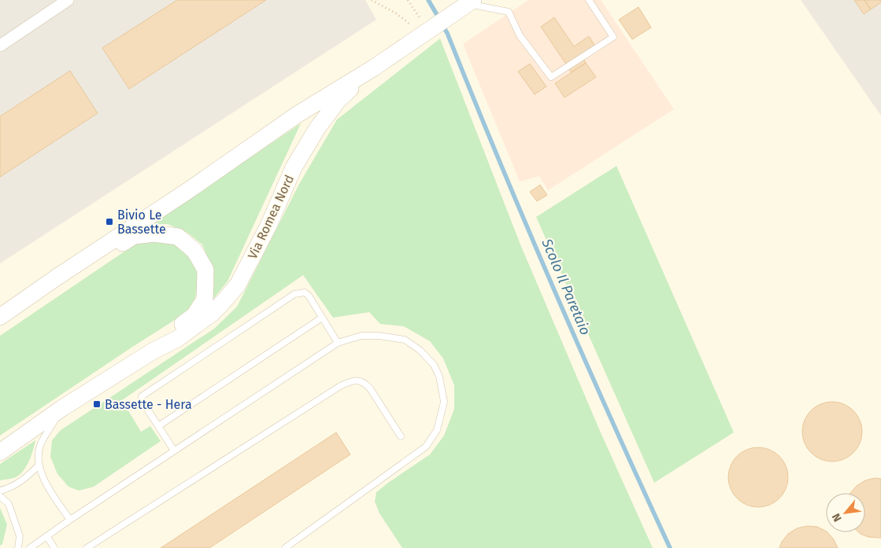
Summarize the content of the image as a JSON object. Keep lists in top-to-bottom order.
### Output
{
  "streets": {
    "main road": ["Via Romea Nord"]
  },
  "water": ["Scolo Il Paretaio"],
  "places": {
    "transit": ["Bivio Le Bassette", "Bassette - Hera"]
  },
  "north": "bottom left"
}
